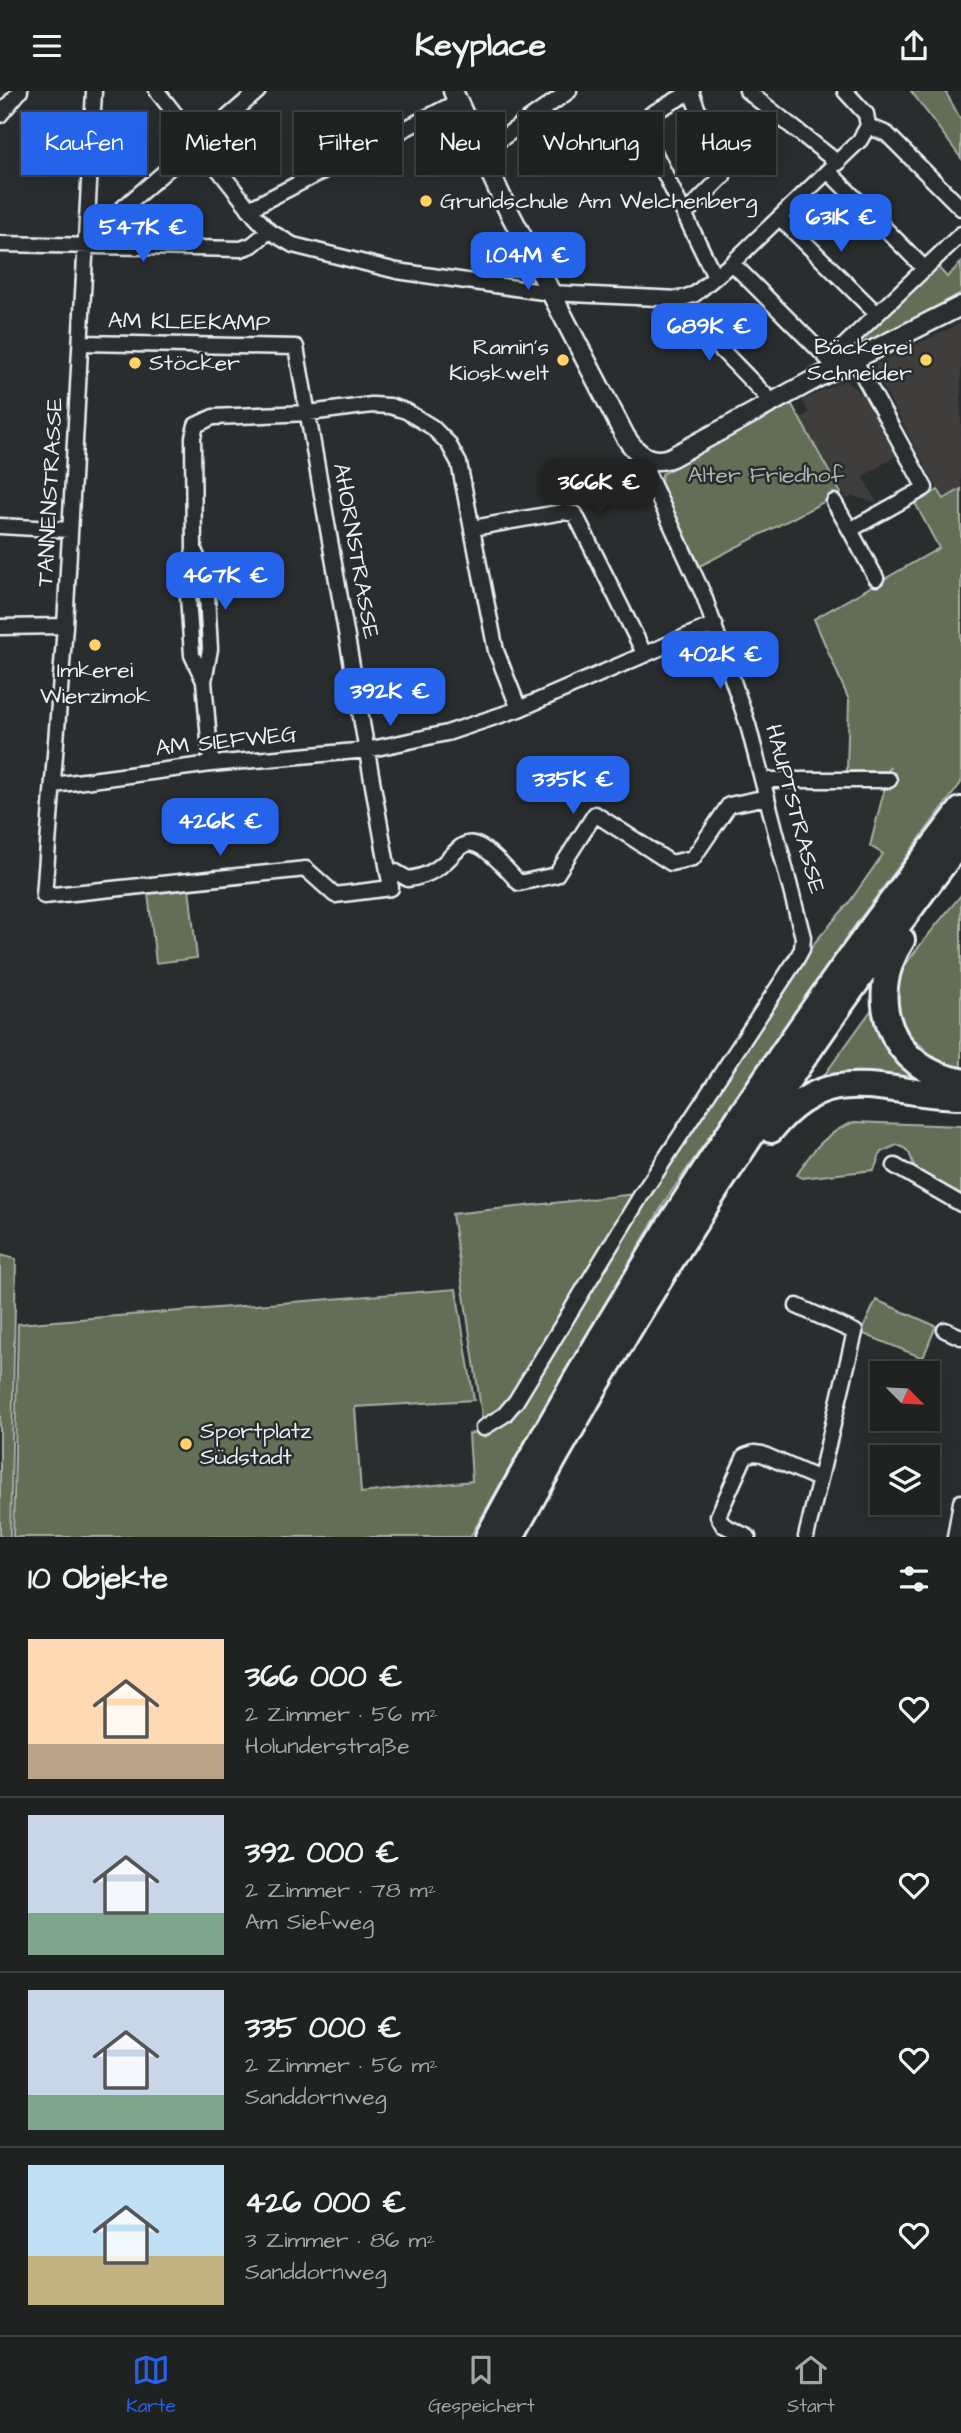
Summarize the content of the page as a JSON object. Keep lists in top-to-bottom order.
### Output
{
  "streets": {
    "street": [
      "AM KLEEKAMP",
      "TANNENSTRASSE",
      "AHORNSTRASSE",
      "AM SIEFWEG",
      "HAUPTSTRASSE"
    ]
  },
  "crossings": [
    ["AM KLEEKAMP", "TANNENSTRASSE"],
    ["AM KLEEKAMP", "AHORNSTRASSE"],
    ["TANNENSTRASSE", "AHORNSTRASSE"],
    ["TANNENSTRASSE", "AM SIEFWEG"],
    ["AHORNSTRASSE", "AM SIEFWEG"],
    ["AM SIEFWEG", "HAUPTSTRASSE"]
  ],
  "parks": ["Alter Friedhof"],
  "places": [
    "Grundschule Am Welchenberg",
    "Ramin's Kioskwelt",
    "Bäckerei Schneider",
    "Stöcker",
    "Imkerei Wierzimok",
    "Sportplatz Südstadt"
  ],
  "north": "bottom right",
  "page": {
    "header": "Keyplace",
    "chip": [
      "Kaufen",
      "Mieten",
      "Filter",
      "Neu",
      "Wohnung",
      "Haus"
    ],
    "price": [
      "631K €",
      "547K €",
      "1.04M €",
      "689K €",
      "366K €",
      "467K €",
      "402K €",
      "392K €",
      "335K €",
      "426K €"
    ],
    "heading": "10 Objekte",
    "list": [
      {
        "name": "366 000 €",
        "note": "2 Zimmer · 56 m² · Holunderstraße"
      },
      {
        "name": "392 000 €",
        "note": "2 Zimmer · 78 m² · Am Siefweg"
      },
      {
        "name": "335 000 €",
        "note": "2 Zimmer · 56 m² · Sanddornweg"
      },
      {
        "name": "426 000 €",
        "note": "3 Zimmer · 86 m² · Sanddornweg"
      }
    ],
    "tabs": ["Karte", "Gespeichert", "Start"]
  }
}
